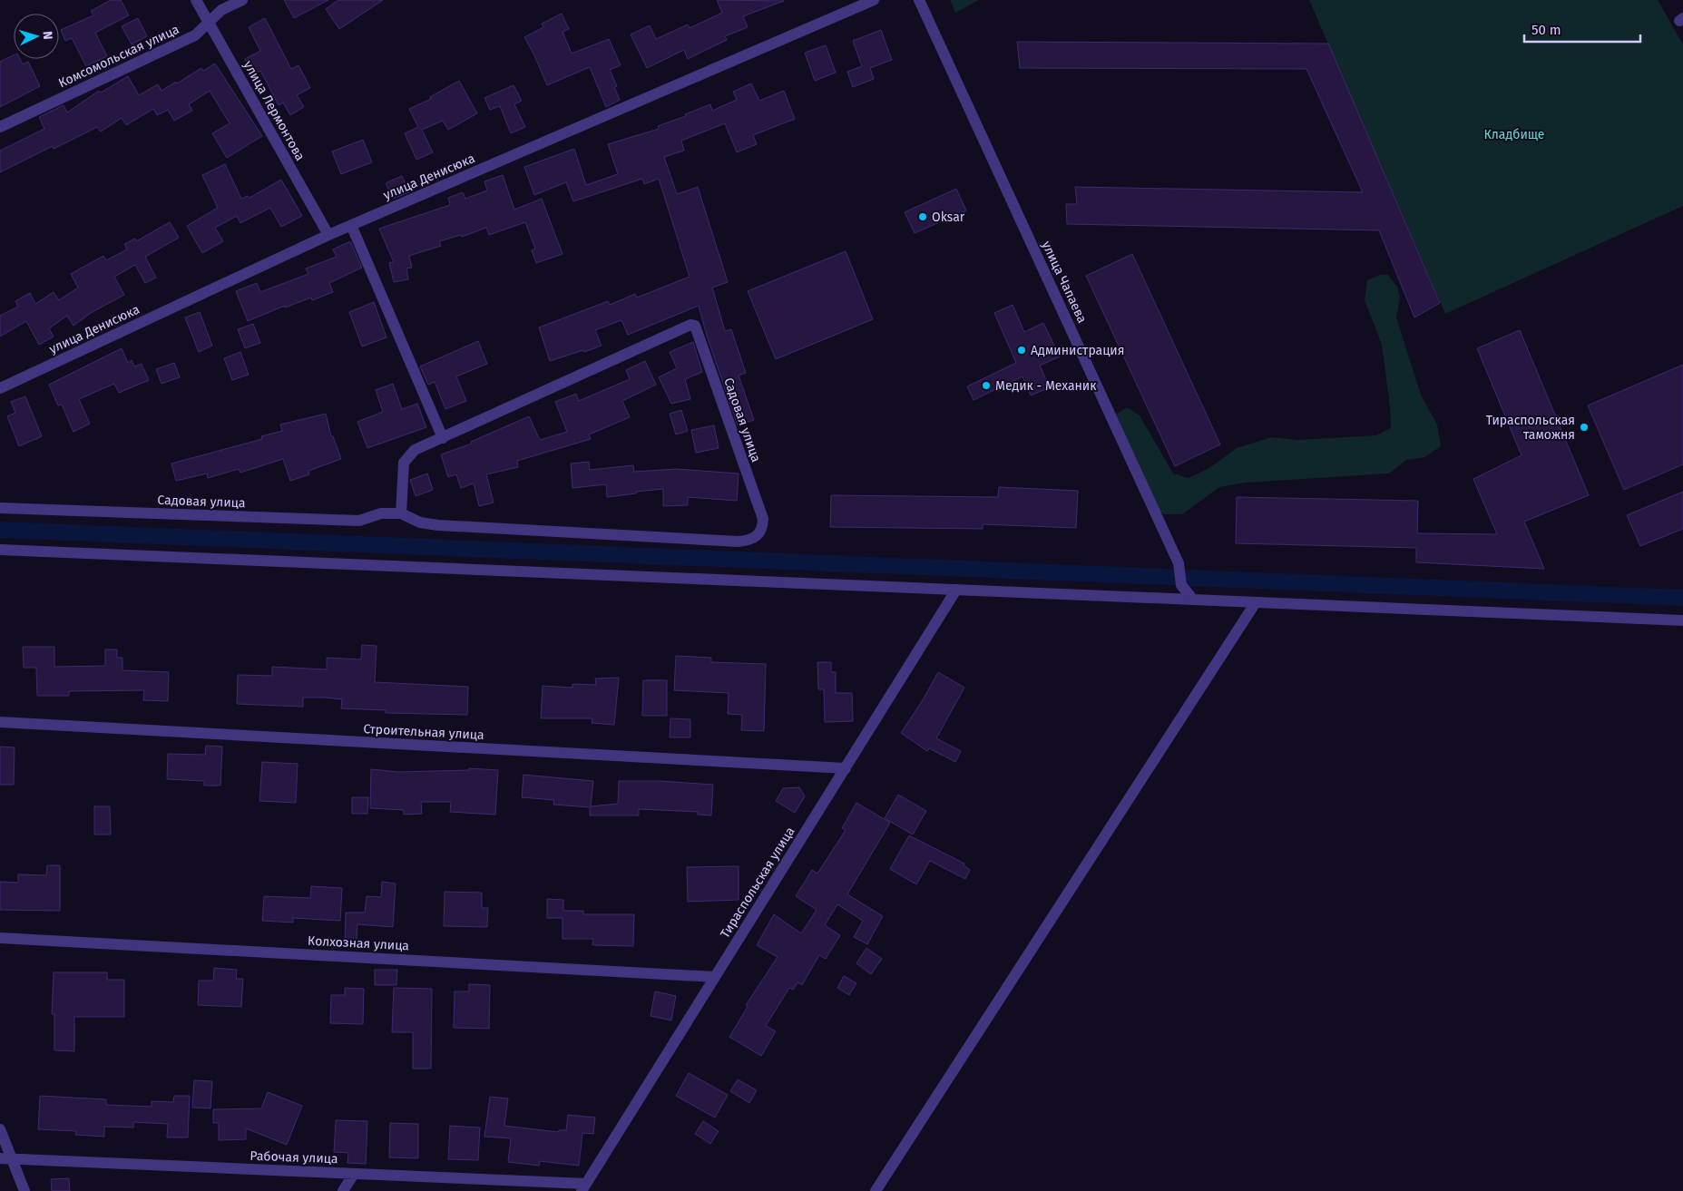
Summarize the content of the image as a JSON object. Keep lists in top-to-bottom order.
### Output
{
  "streets": {
    "street": [
      "Комсомольская улица",
      "улица Лермонтова",
      "улица Денисюка",
      "улица Чапаева",
      "Садовая улица",
      "Строительная улица",
      "Тираспольская улица",
      "Колхозная улица",
      "Рабочая улица"
    ]
  },
  "crossings": [
    ["Комсомольская улица", "улица Лермонтова"],
    ["улица Лермонтова", "улица Денисюка"],
    ["Строительная улица", "Тираспольская улица"],
    ["Тираспольская улица", "Колхозная улица"],
    ["Тираспольская улица", "Рабочая улица"]
  ],
  "parks": ["Кладбище"],
  "places": [
    "Oksar",
    "Администрация",
    "Медик - Механик",
    "Тираспольская таможня"
  ],
  "scale_bar": "50 m",
  "north": "right"
}
